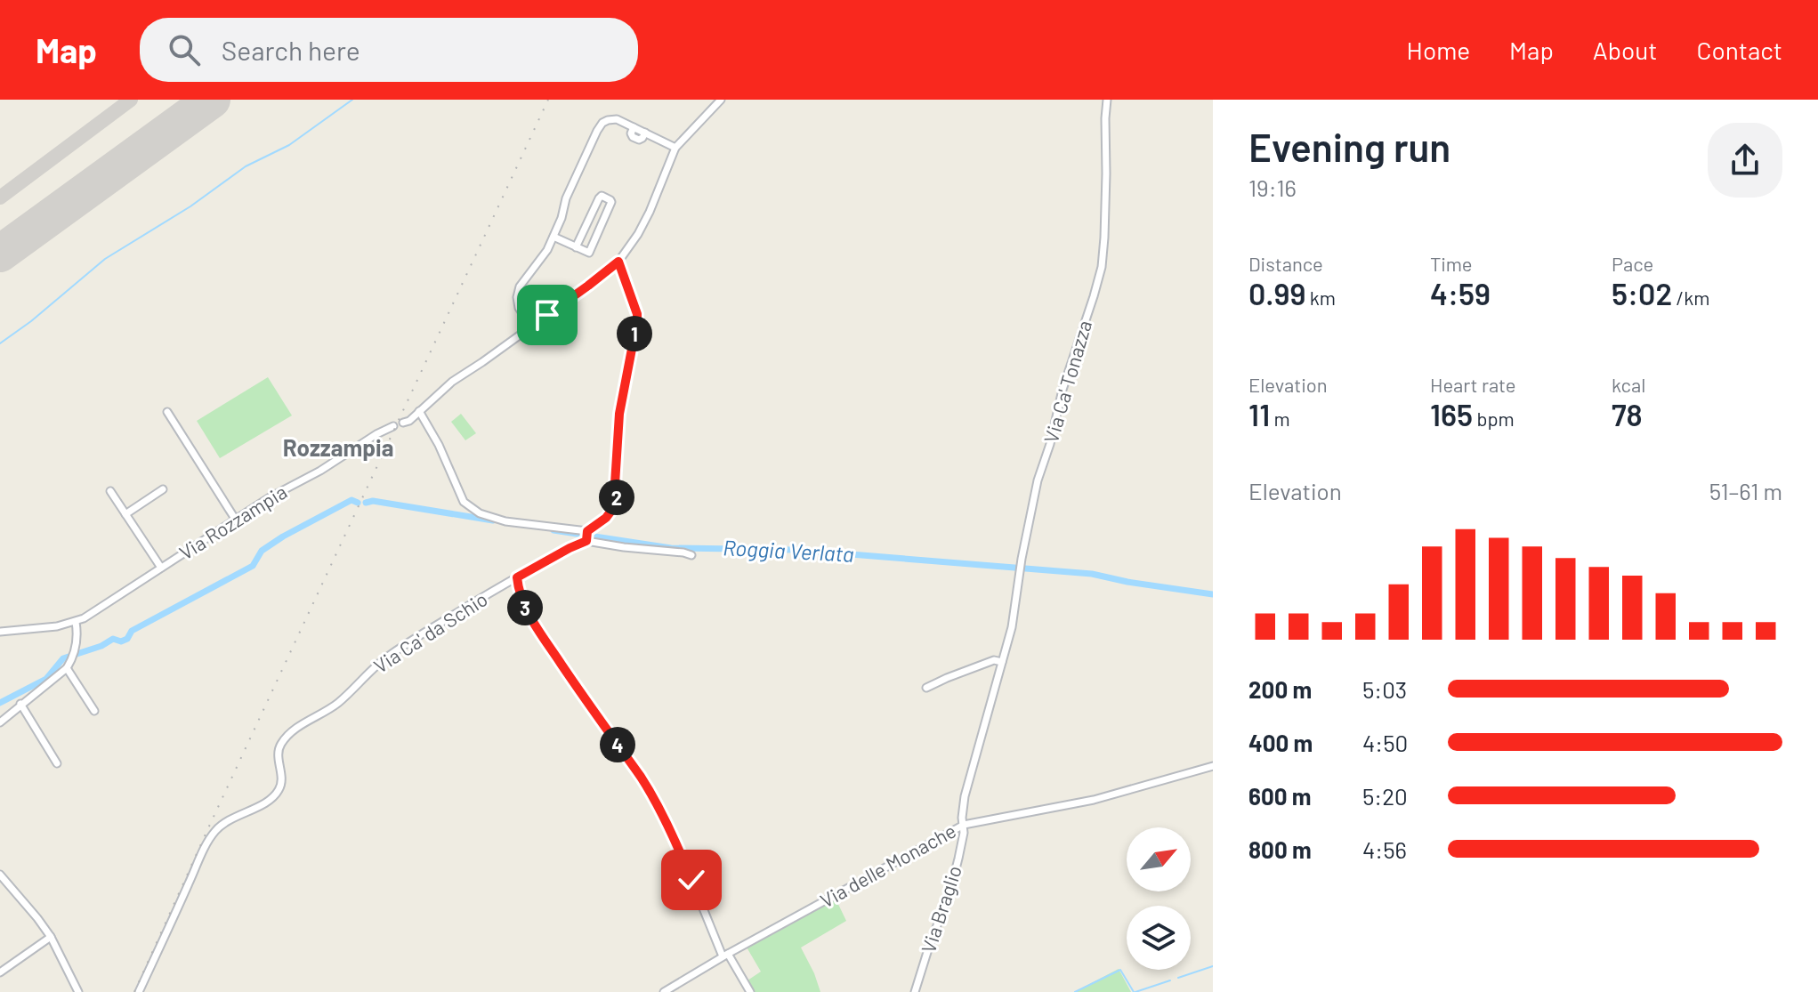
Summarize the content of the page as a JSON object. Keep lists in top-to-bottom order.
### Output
{
  "streets": {
    "street": [
      "Via Ca' Tonazza",
      "Via Rozzampia",
      "Via Ca' da Schio",
      "Via delle Monache",
      "Via Braglio"
    ]
  },
  "crossings": [
    ["Via Ca' Tonazza", "Via delle Monache"],
    ["Via Ca' Tonazza", "Via Braglio"],
    ["Via delle Monache", "Via Braglio"]
  ],
  "districts": ["Rozzampia"],
  "water": ["Roggia Verlata"],
  "north": "top right",
  "page": {
    "header": "Map",
    "search": "Search here",
    "nav": [
      "Home",
      "Map",
      "About",
      "Contact"
    ],
    "heading": ["Evening run", "19:16"],
    "stats": [
      ["Distance", "0.99 km"],
      ["Time", "4:59"],
      ["Pace", "5:02 /km"],
      ["Elevation", "11 m"],
      ["Heart rate", "165 bpm"],
      ["kcal", "78"]
    ],
    "pins": [
      "1",
      "2",
      "3",
      "4"
    ],
    "chart": ["Elevation", "51–61 m"],
    "list": [
      {
        "name": "200 m",
        "note": "5:03"
      },
      {
        "name": "400 m",
        "note": "4:50"
      },
      {
        "name": "600 m",
        "note": "5:20"
      },
      {
        "name": "800 m",
        "note": "4:56"
      }
    ]
  }
}
